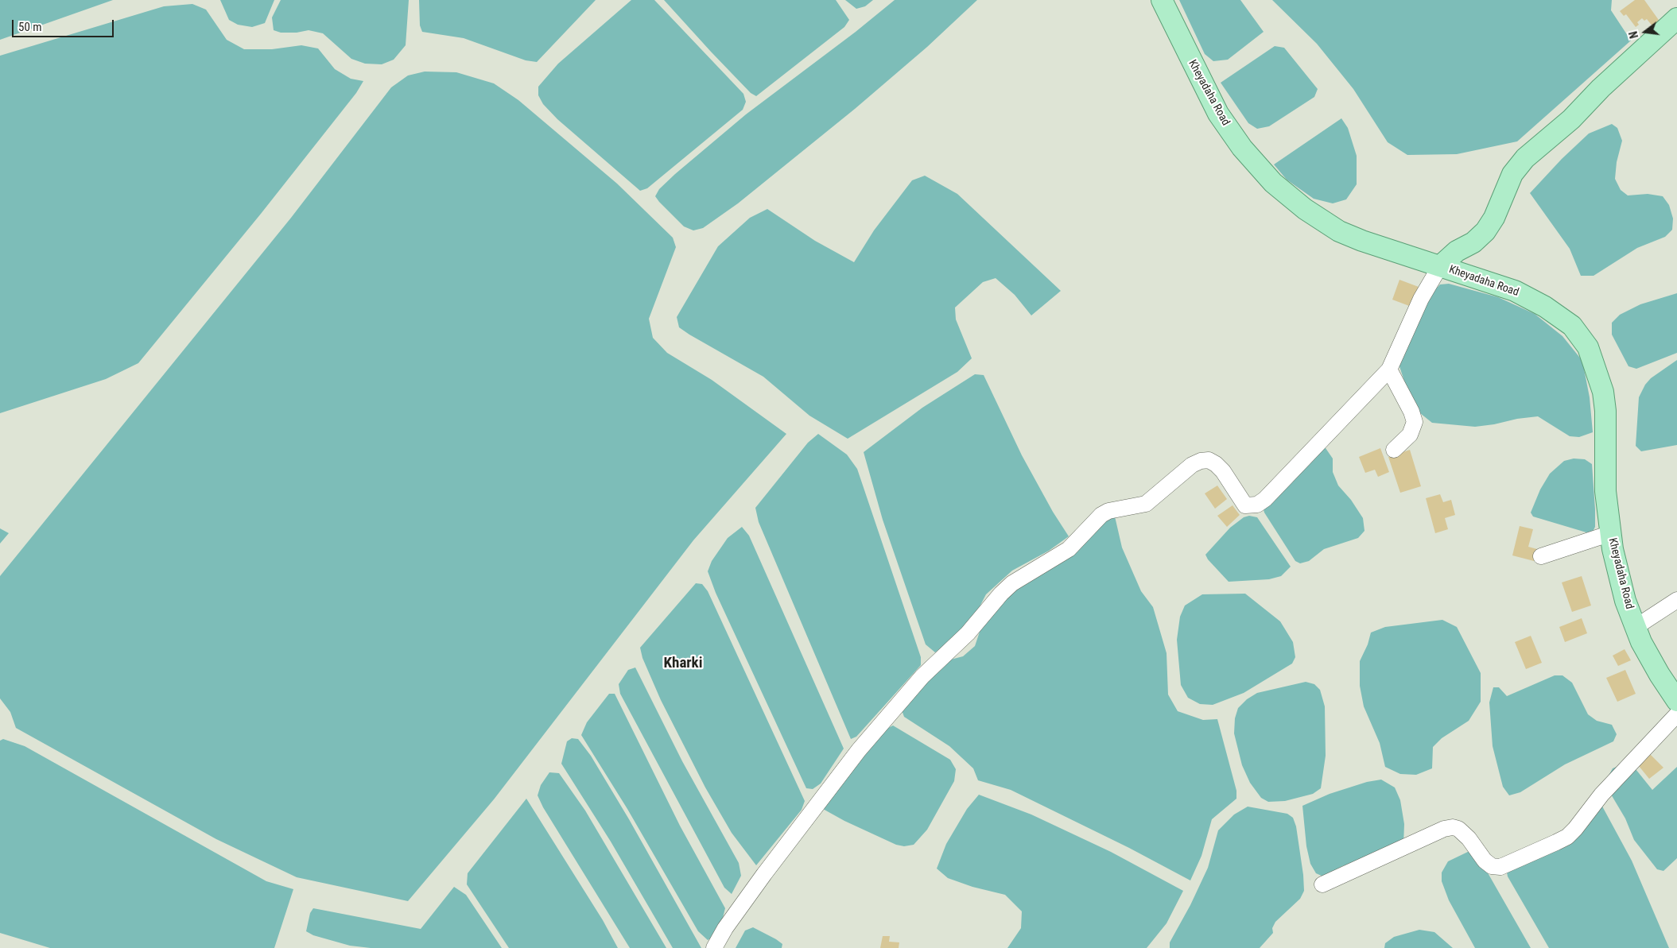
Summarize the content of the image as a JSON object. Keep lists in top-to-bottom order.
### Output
{
  "streets": {
    "main road": ["Kheyadaha Road"]
  },
  "districts": ["Kharki"],
  "scale_bar": "50 m",
  "north": "left"
}
